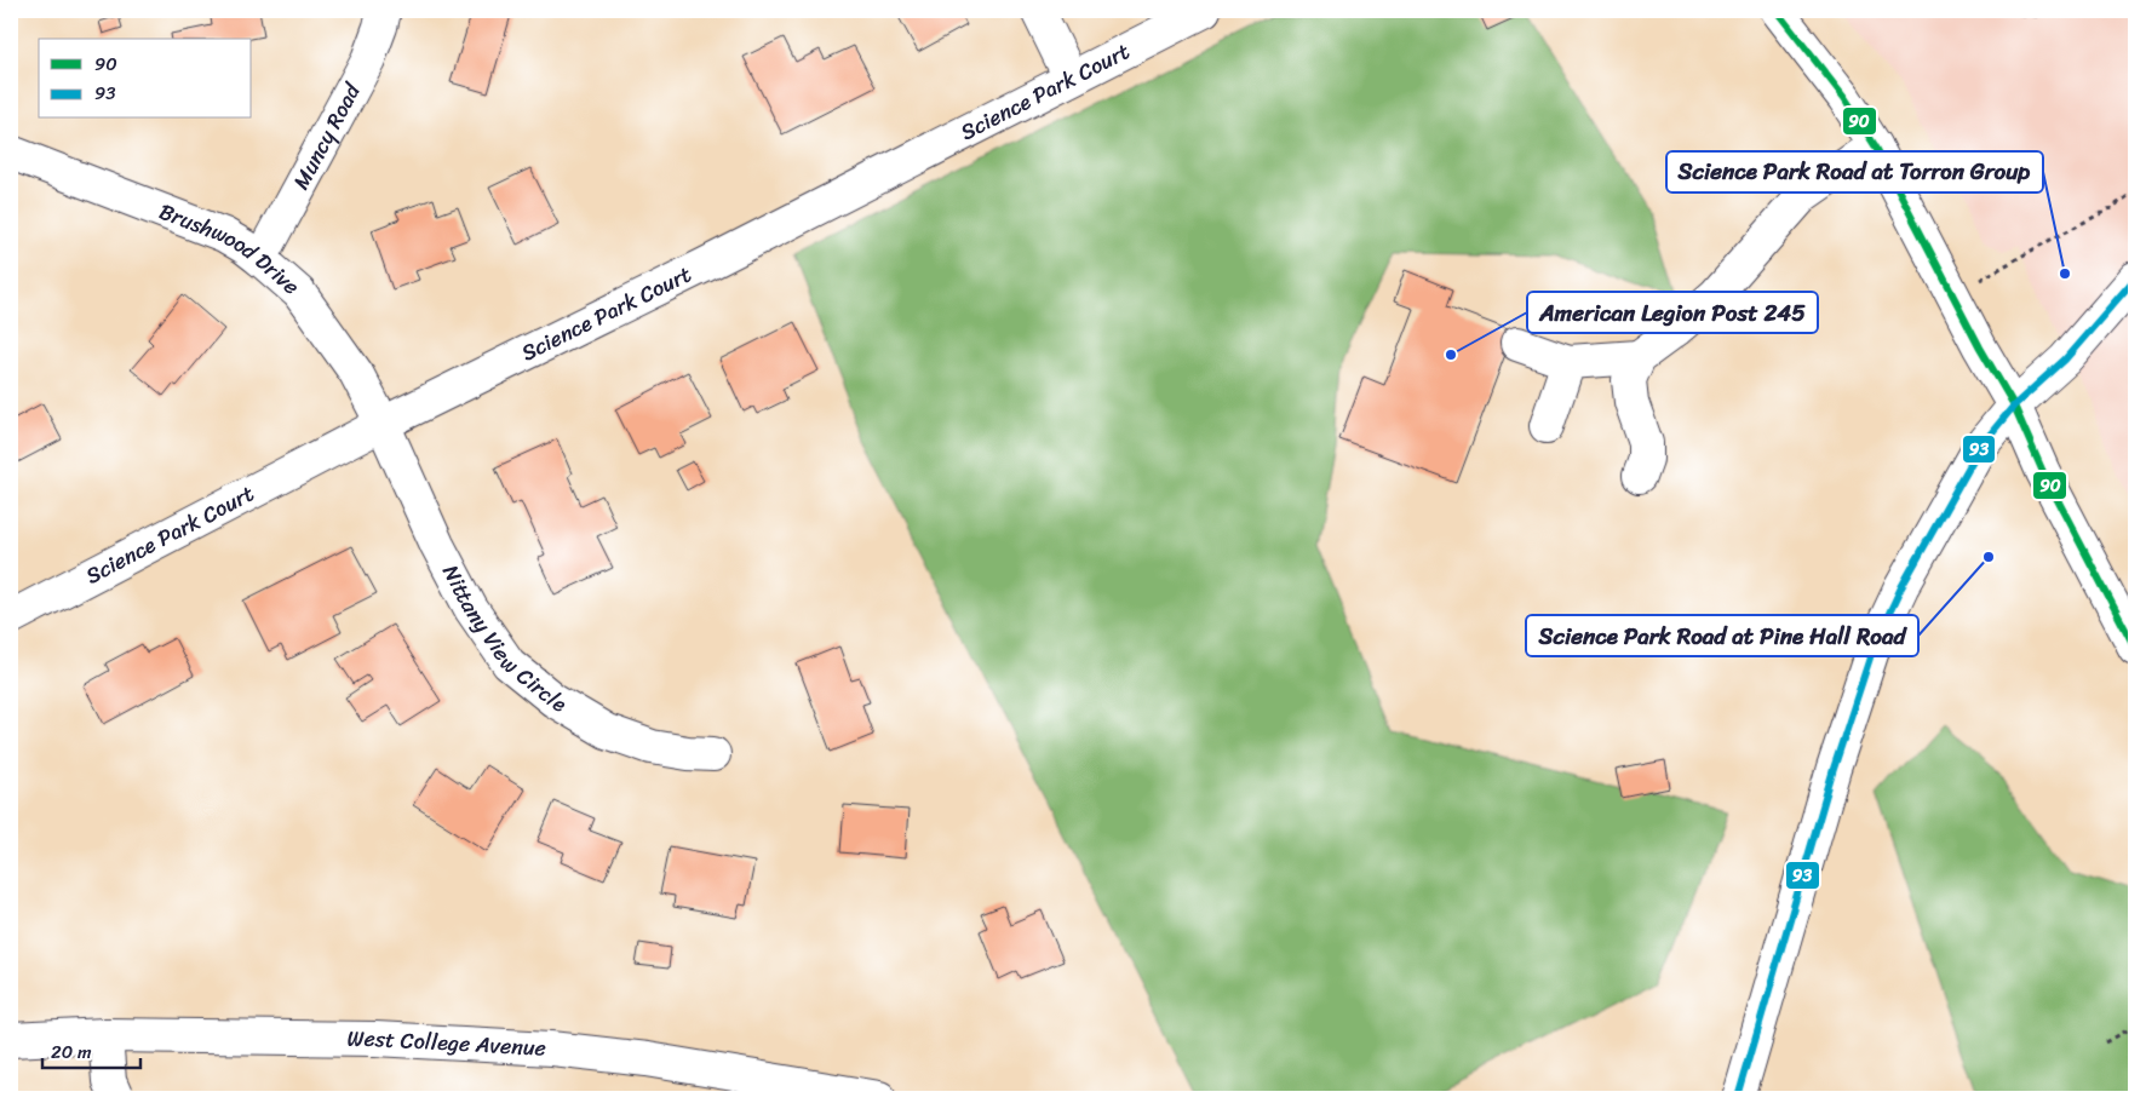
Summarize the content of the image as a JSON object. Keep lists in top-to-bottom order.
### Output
{
  "streets": {
    "street": [
      "Science Park Court",
      "Muncy Road",
      "Brushwood Drive",
      "Nittany View Circle",
      "West College Avenue"
    ]
  },
  "crossings": [
    ["Science Park Court", "Brushwood Drive"],
    ["Science Park Court", "Nittany View Circle"],
    ["Muncy Road", "Brushwood Drive"],
    ["Brushwood Drive", "Nittany View Circle"]
  ],
  "places": ["Science Park Road at Torron Group", "American Legion Post 245", "Science Park Road at Pine Hall Road"],
  "lines": ["transit line 90", "transit line 93"],
  "legend": ["90", "93"],
  "scale_bar": "20 m"
}
